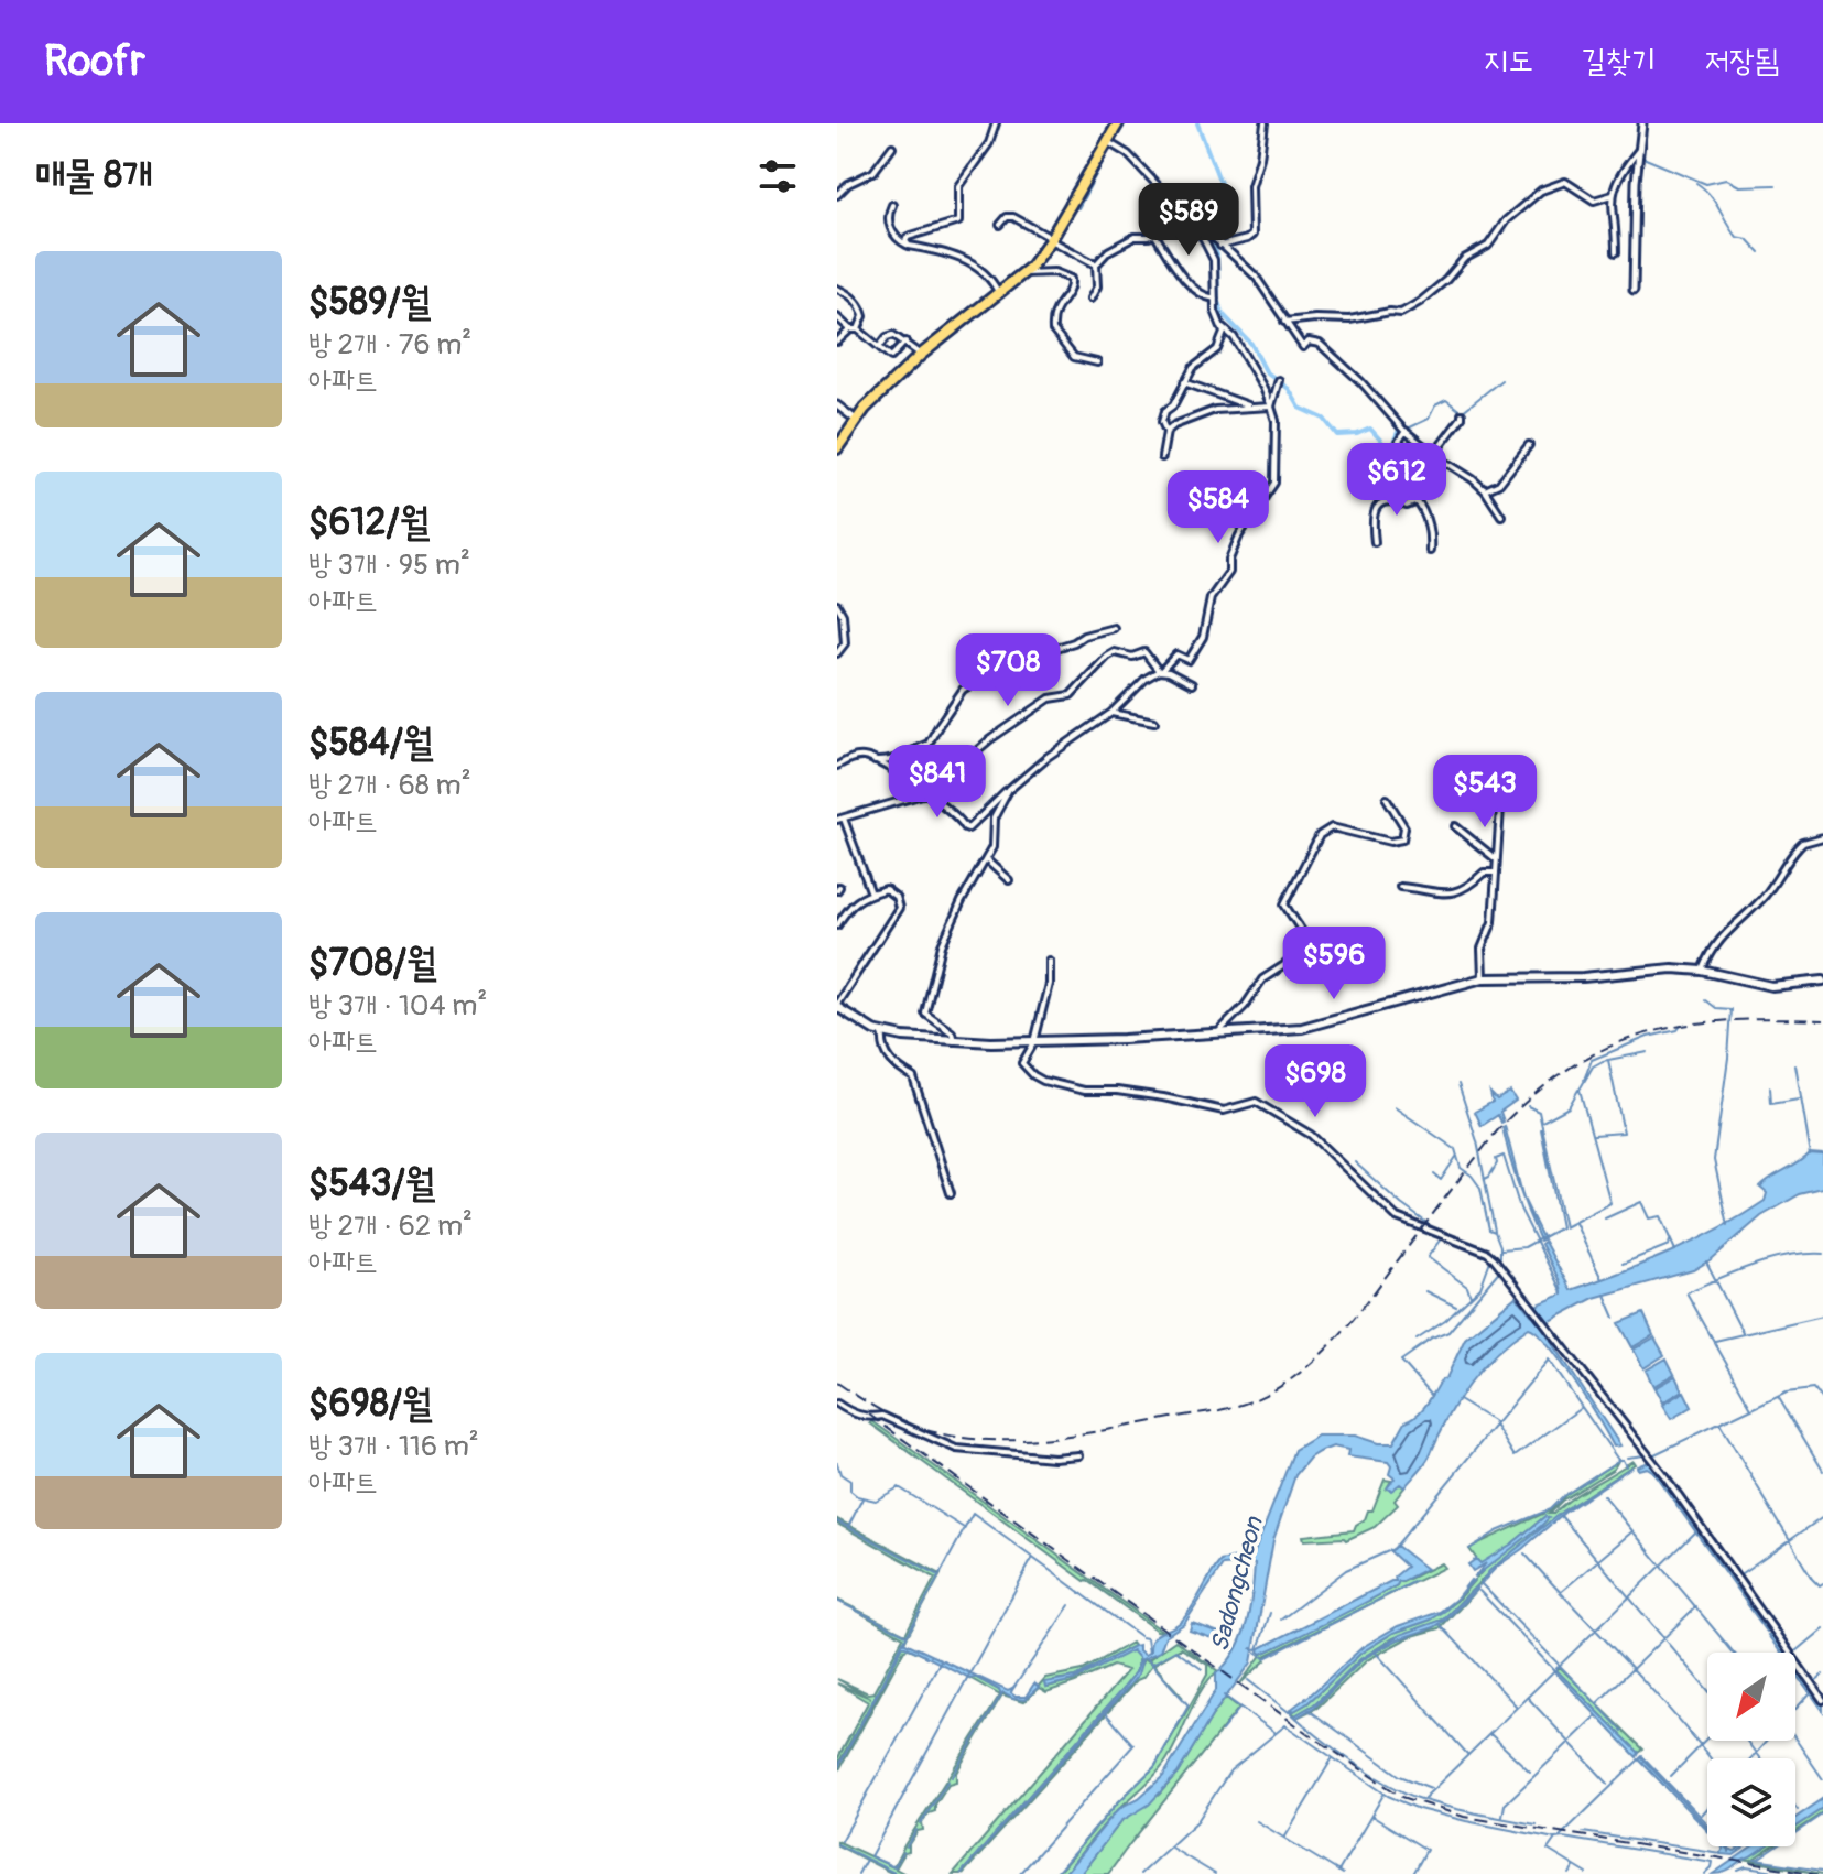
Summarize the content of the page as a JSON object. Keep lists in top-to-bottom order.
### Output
{
  "water": ["Sadongcheon"],
  "north": "bottom left",
  "page": {
    "header": "Roofr",
    "nav": ["지도", "길찾기", "저장됨"],
    "heading": "매물 8개",
    "price": [
      "$589",
      "$612",
      "$584",
      "$708",
      "$841",
      "$543",
      "$596",
      "$698"
    ],
    "list": [
      {
        "name": "$589/월",
        "note": "방 2개 · 76 m² · 아파트"
      },
      {
        "name": "$612/월",
        "note": "방 3개 · 95 m² · 아파트"
      },
      {
        "name": "$584/월",
        "note": "방 2개 · 68 m² · 아파트"
      },
      {
        "name": "$708/월",
        "note": "방 3개 · 104 m² · 아파트"
      },
      {
        "name": "$543/월",
        "note": "방 2개 · 62 m² · 아파트"
      },
      {
        "name": "$698/월",
        "note": "방 3개 · 116 m² · 아파트"
      }
    ]
  }
}
